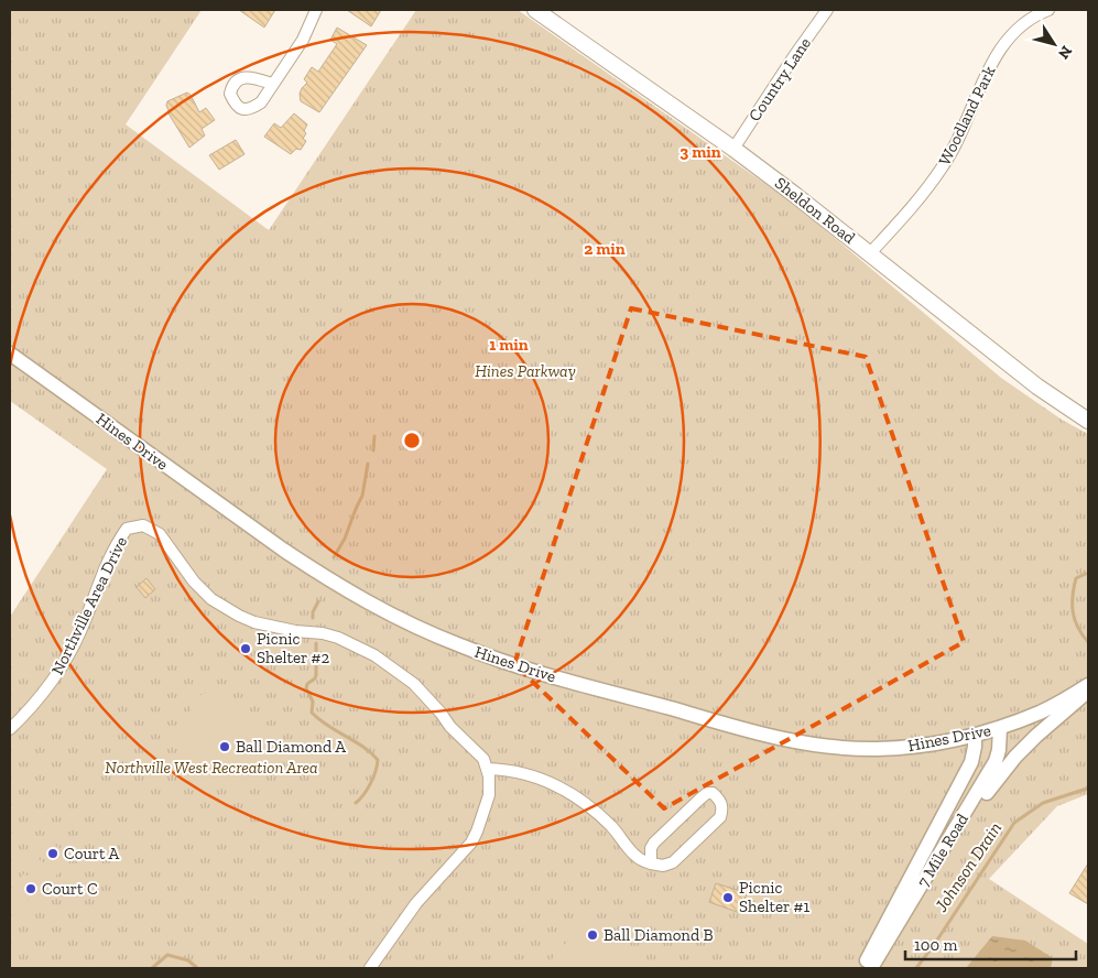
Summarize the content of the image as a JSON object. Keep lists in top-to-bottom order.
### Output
{
  "streets": {
    "main road": ["Sheldon Road"],
    "street": [
      "Country Lane",
      "Woodland Park",
      "Hines Drive",
      "Northville Area Drive",
      "7 Mile Road"
    ]
  },
  "crossings": [
    ["Country Lane", "Sheldon Road"],
    ["Woodland Park", "Sheldon Road"],
    ["Hines Drive", "7 Mile Road"]
  ],
  "water": ["Johnson Drain"],
  "parks": ["Hines Parkway", "Northville West Recreation Area"],
  "places": [
    "Picnic Shelter #2",
    "Ball Diamond A",
    "Court A",
    "Court C",
    "Picnic Shelter #1",
    "Ball Diamond B"
  ],
  "scale_bar": "100 m",
  "north": "bottom right",
  "rings": ["3 min", "2 min", "1 min"]
}
